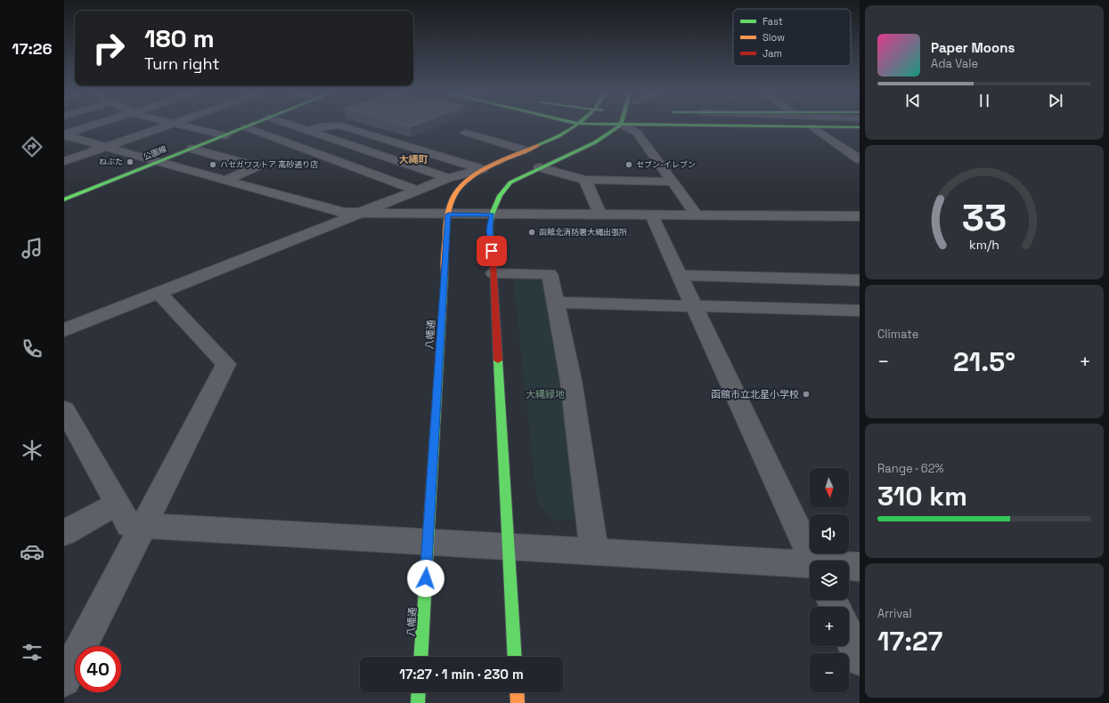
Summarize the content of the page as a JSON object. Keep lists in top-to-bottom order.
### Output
{
  "streets": {
    "street": ["公園線", "八幡通"]
  },
  "districts": ["大縄町"],
  "parks": ["大縄緑地"],
  "places": [
    "ねぶた",
    "ハセガワストア 高砂通り店",
    "セブン-イレブン",
    "函館北消防署大縄出張所",
    "函館市立北星小学校"
  ],
  "legend": ["Fast", "Slow", "Jam"],
  "north": "bottom",
  "page": {
    "tabs": "17:26",
    "turn": ["180 m", "Turn right"],
    "song": ["Paper Moons", "Ada Vale"],
    "tile": [
      "Climate",
      ["Range · 62%", "310 km"],
      ["Arrival", "17:27"]
    ],
    "heat": ["−", "21.5°", "+"],
    "map_buttons": ["+", "−"],
    "limit": "40",
    "trip": "17:27 · 1 min · 230 m",
    "gauge": ["33", "km/h"]
  }
}
